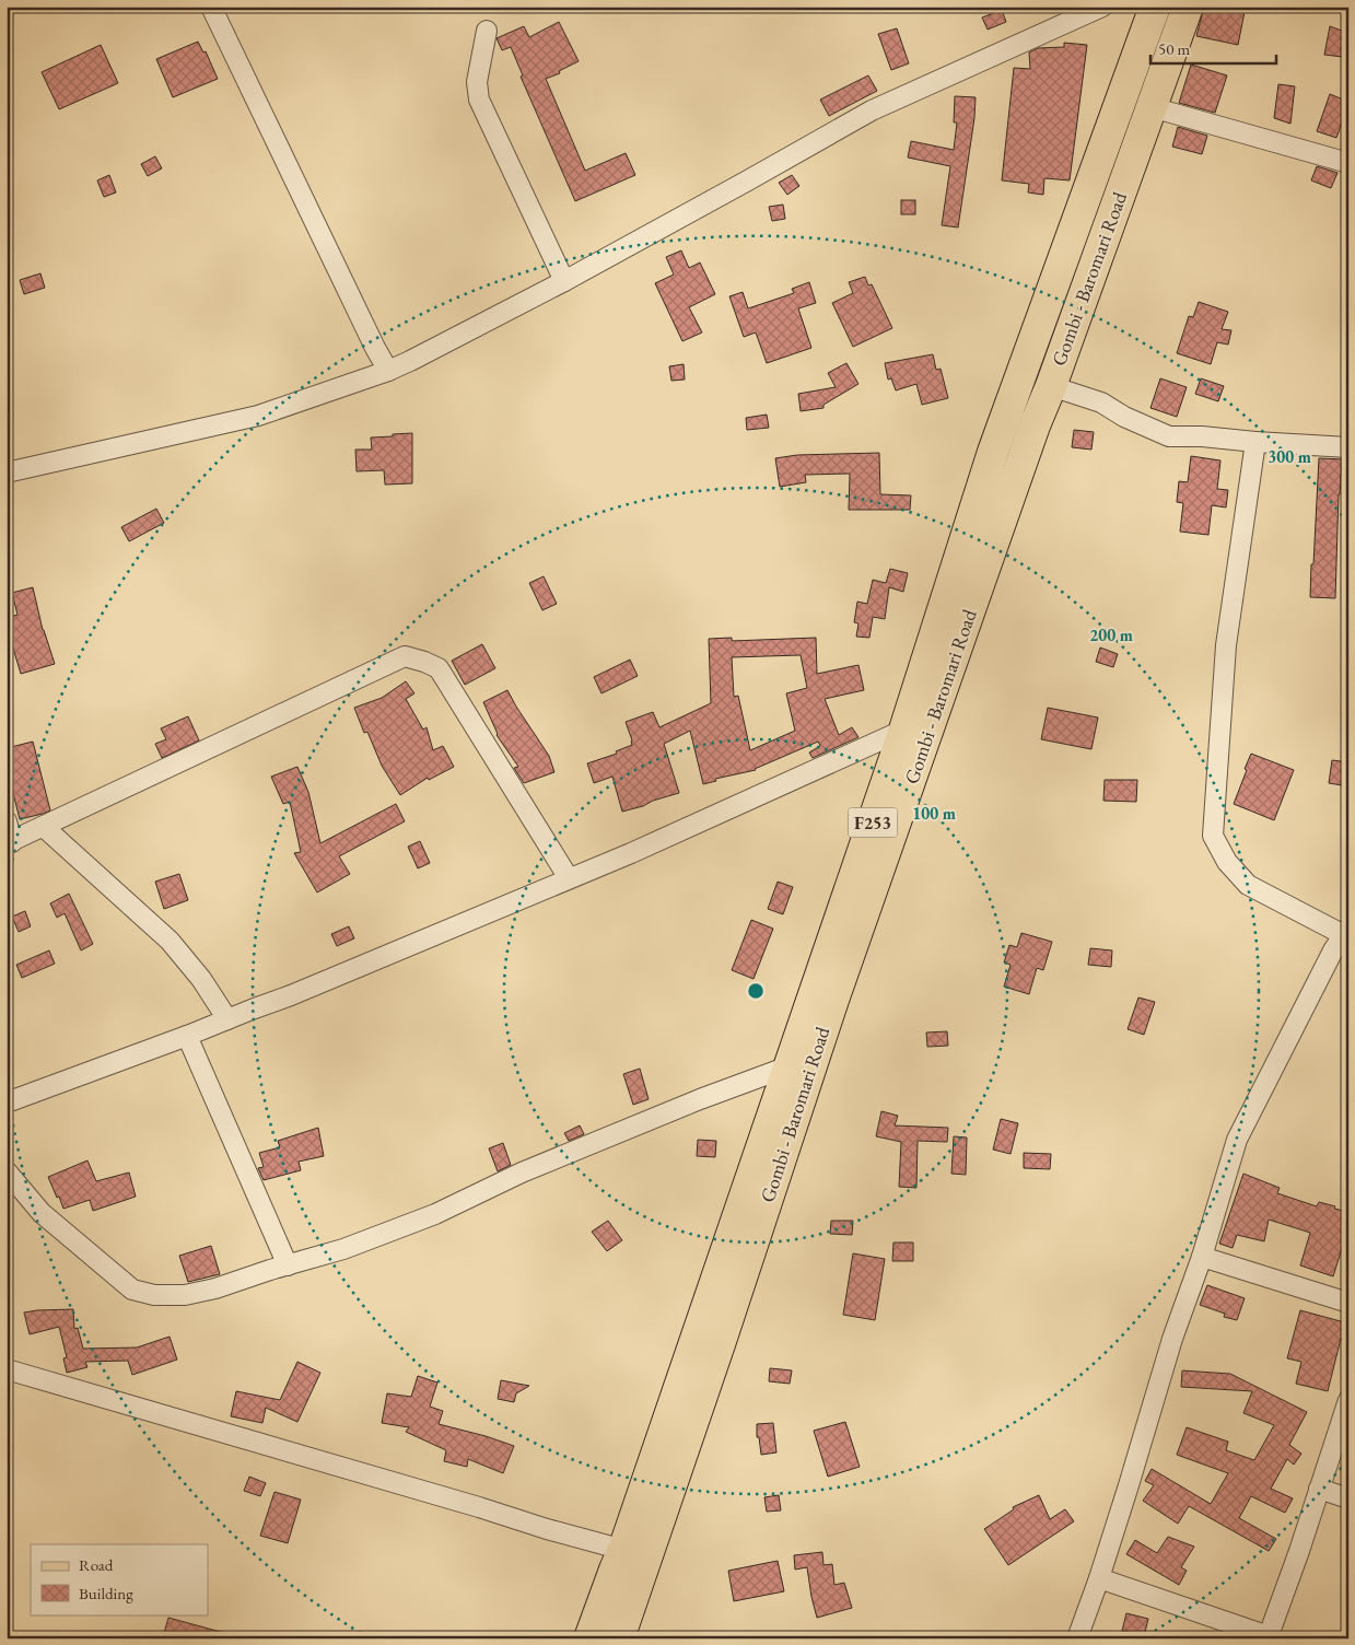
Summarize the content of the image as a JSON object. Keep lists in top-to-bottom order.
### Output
{
  "streets": {
    "main road": ["Gombi - Baromari Road", "F253"]
  },
  "legend": ["Road", "Building"],
  "scale_bar": "50 m",
  "rings": ["300 m", "200 m", "100 m"]
}
